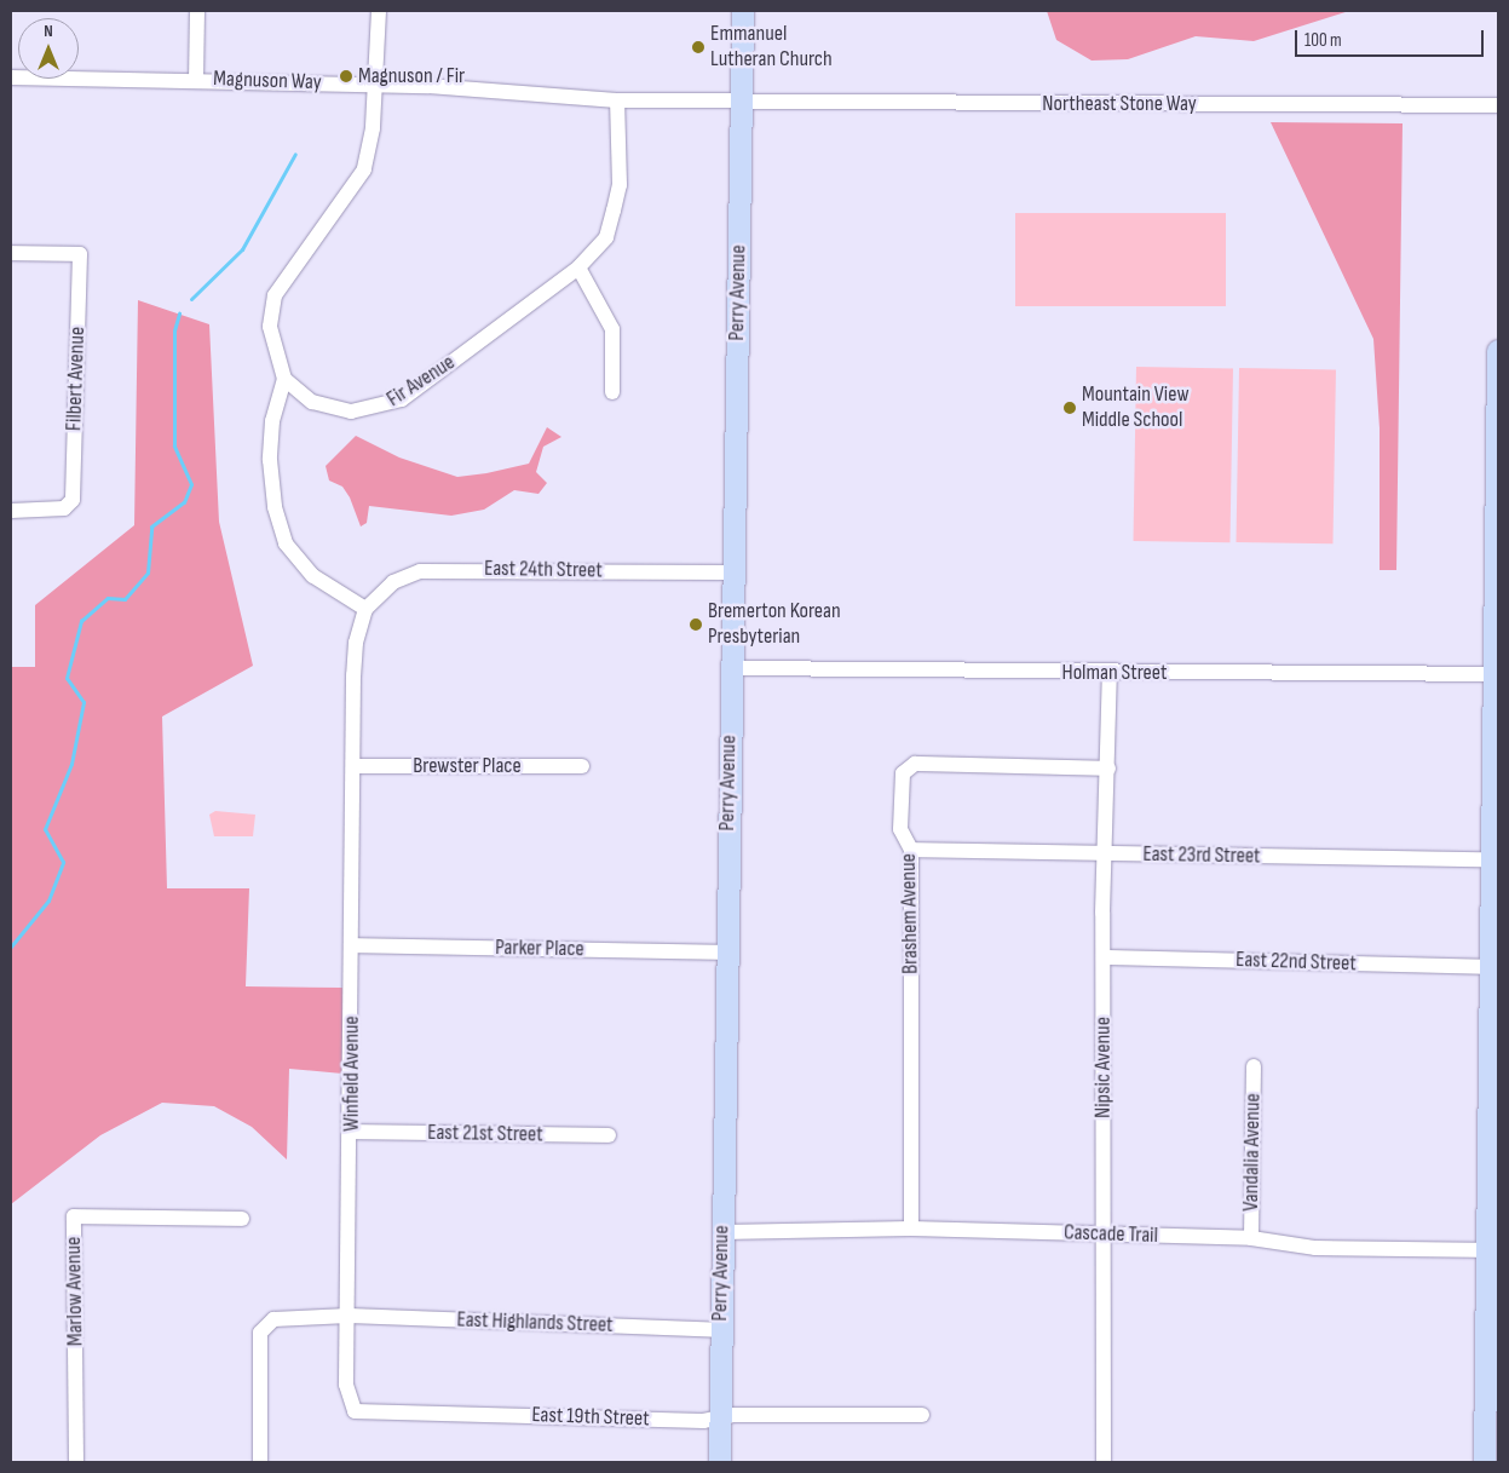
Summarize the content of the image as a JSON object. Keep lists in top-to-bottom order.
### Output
{
  "streets": {
    "main road": ["Perry Avenue"],
    "street": [
      "Magnuson Way",
      "Northeast Stone Way",
      "Filbert Avenue",
      "Fir Avenue",
      "East 24th Street",
      "Holman Street",
      "Brewster Place",
      "East 23rd Street",
      "Brashem Avenue",
      "Parker Place",
      "East 22nd Street",
      "Nipsic Avenue",
      "Winfield Avenue",
      "East 21st Street",
      "Vandalia Avenue",
      "Cascade Trail",
      "Marlow Avenue",
      "East Highlands Street",
      "East 19th Street"
    ]
  },
  "crossings": [
    ["Magnuson Way", "Northeast Stone Way"],
    ["Magnuson Way", "Perry Avenue"],
    ["Magnuson Way", "Fir Avenue"],
    ["Northeast Stone Way", "Perry Avenue"],
    ["Perry Avenue", "East 24th Street"],
    ["Perry Avenue", "Holman Street"],
    ["Perry Avenue", "Parker Place"],
    ["Perry Avenue", "Cascade Trail"],
    ["Perry Avenue", "East Highlands Street"],
    ["Perry Avenue", "East 19th Street"],
    ["East 24th Street", "Winfield Avenue"],
    ["Holman Street", "Nipsic Avenue"],
    ["Brewster Place", "Winfield Avenue"],
    ["East 23rd Street", "Brashem Avenue"],
    ["East 23rd Street", "Nipsic Avenue"],
    ["Brashem Avenue", "Nipsic Avenue"],
    ["Brashem Avenue", "Cascade Trail"],
    ["Parker Place", "Winfield Avenue"],
    ["East 22nd Street", "Nipsic Avenue"],
    ["Nipsic Avenue", "Cascade Trail"],
    ["Winfield Avenue", "East 21st Street"],
    ["Winfield Avenue", "East Highlands Street"],
    ["Winfield Avenue", "East 19th Street"],
    ["Vandalia Avenue", "Cascade Trail"],
    ["East Highlands Street", "East 19th Street"]
  ],
  "places": [
    "Emmanuel Lutheran Church",
    "Magnuson / Fir",
    "Mountain View Middle School",
    "Bremerton Korean Presbyterian"
  ],
  "scale_bar": "100 m",
  "north": "top"
}
